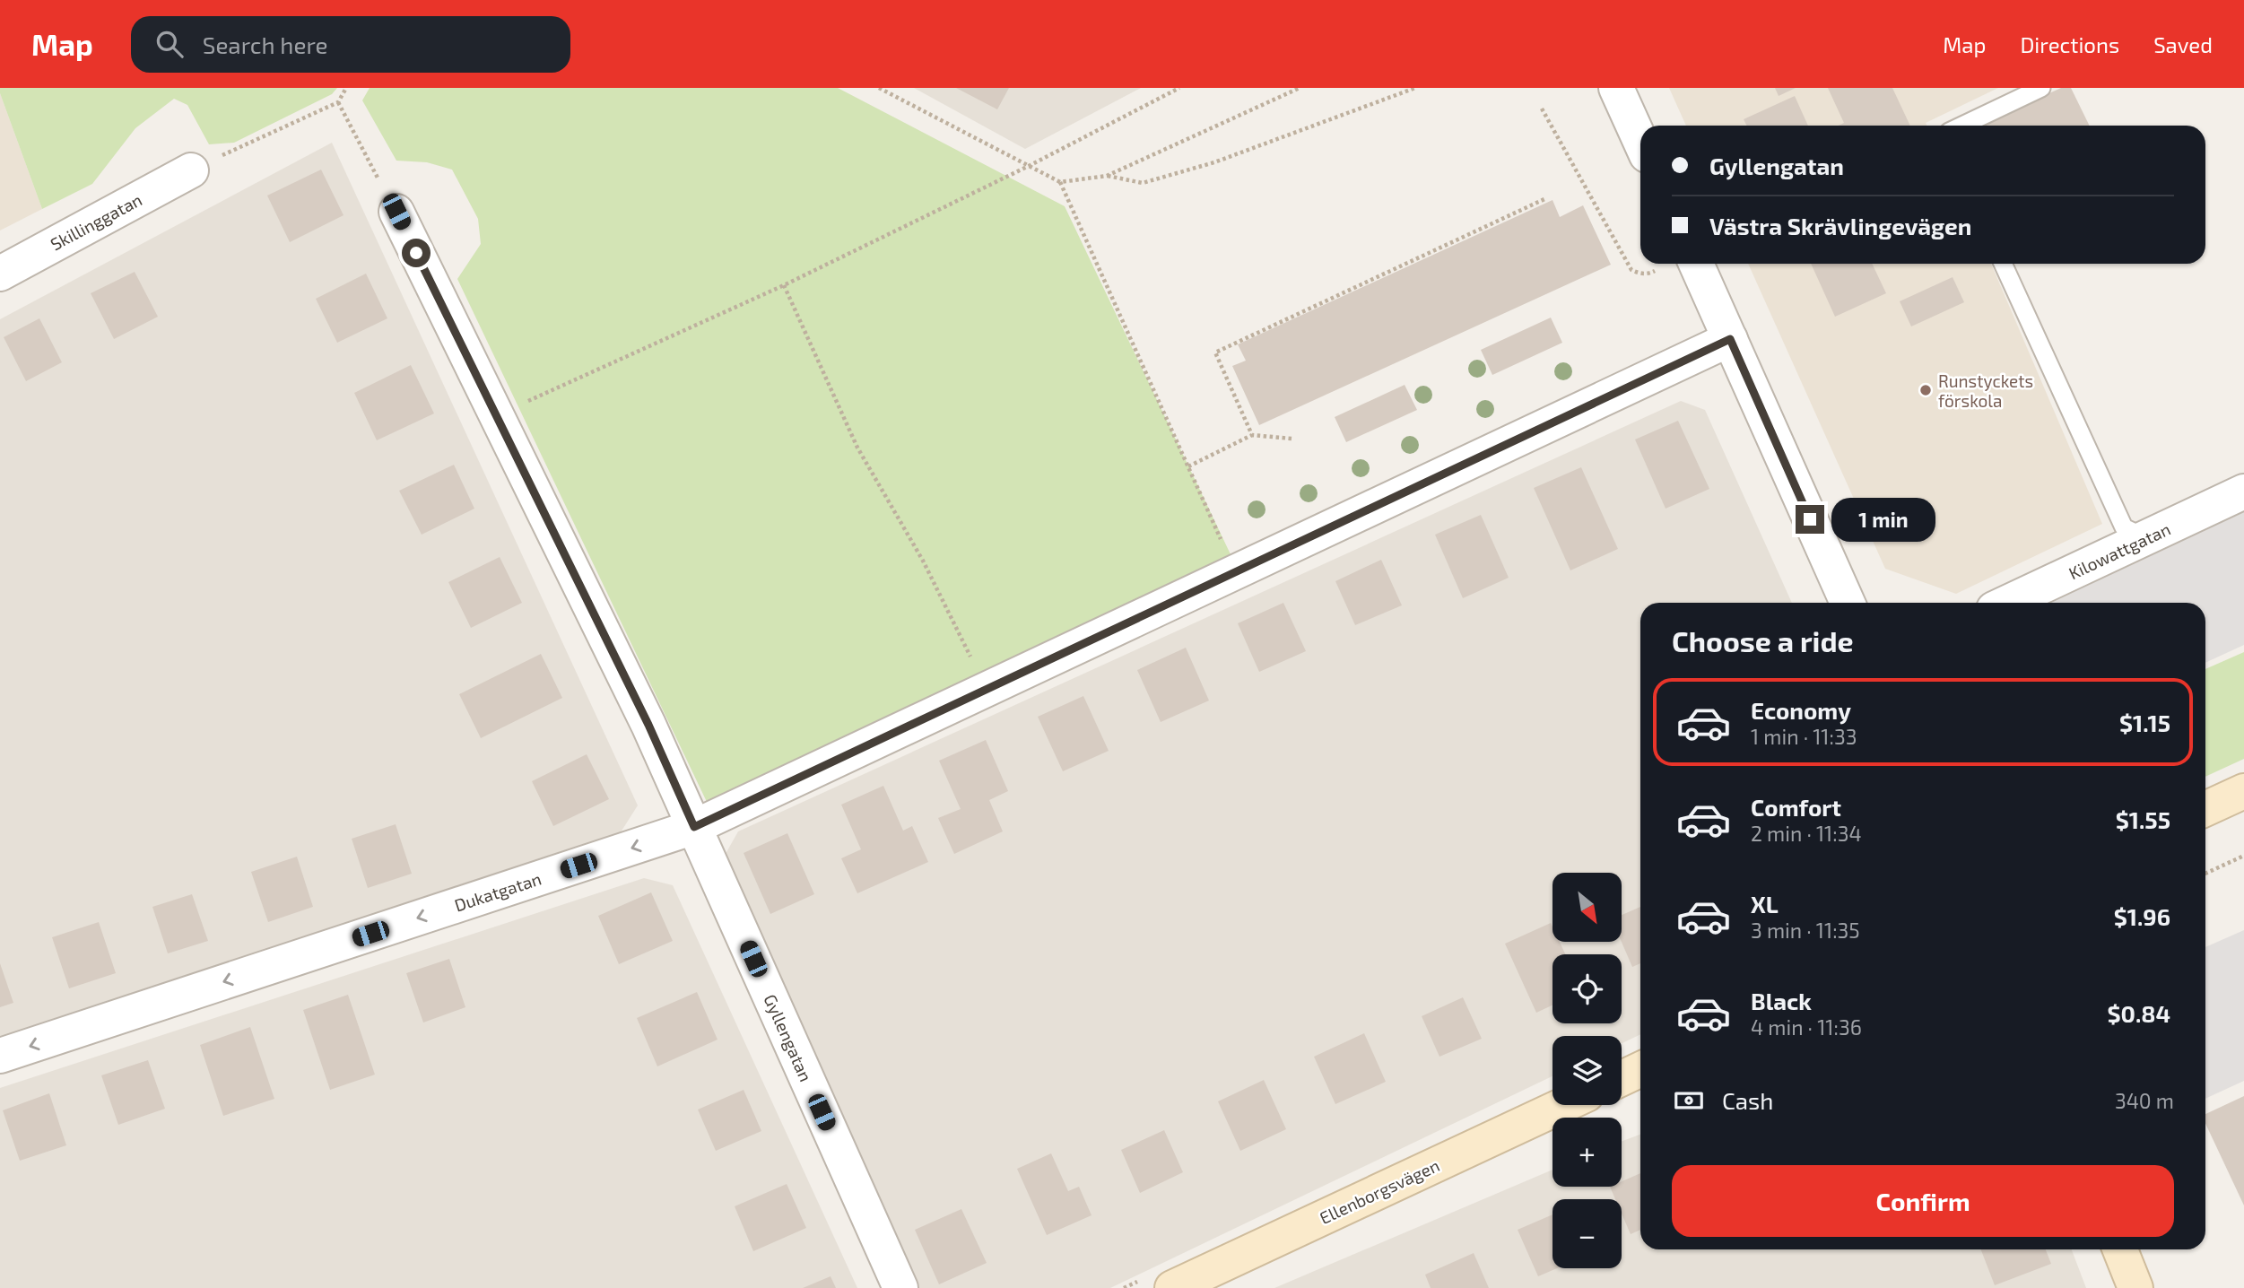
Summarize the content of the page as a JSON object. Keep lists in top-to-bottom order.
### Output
{
  "streets": {
    "street": [
      "Skillinggatan",
      "Kilowattgatan",
      "Dukatgatan",
      "Gyllengatan",
      "Ellenborgsvägen"
    ]
  },
  "crossings": [
    ["Dukatgatan", "Gyllengatan"]
  ],
  "one_way": ["Dukatgatan"],
  "places": ["Runstyckets förskola"],
  "north": "bottom right",
  "page": {
    "header": "Map",
    "search": "Search here",
    "nav": ["Map", "Directions", "Saved"],
    "banner": ["Gyllengatan", "Västra Skrävlingevägen"],
    "bubble": "1 min",
    "heading": "Choose a ride",
    "list": [
      {
        "name": "Economy",
        "note": "1 min · 11:33",
        "value": "$1.15"
      },
      {
        "name": "Comfort",
        "note": "2 min · 11:34",
        "value": "$1.55"
      },
      {
        "name": "XL",
        "note": "3 min · 11:35",
        "value": "$1.96"
      },
      {
        "name": "Black",
        "note": "4 min · 11:36",
        "value": "$0.84"
      }
    ],
    "map_buttons": ["+", "−"],
    "pay": ["Cash", "340 m"],
    "buttons": "Confirm"
  }
}
